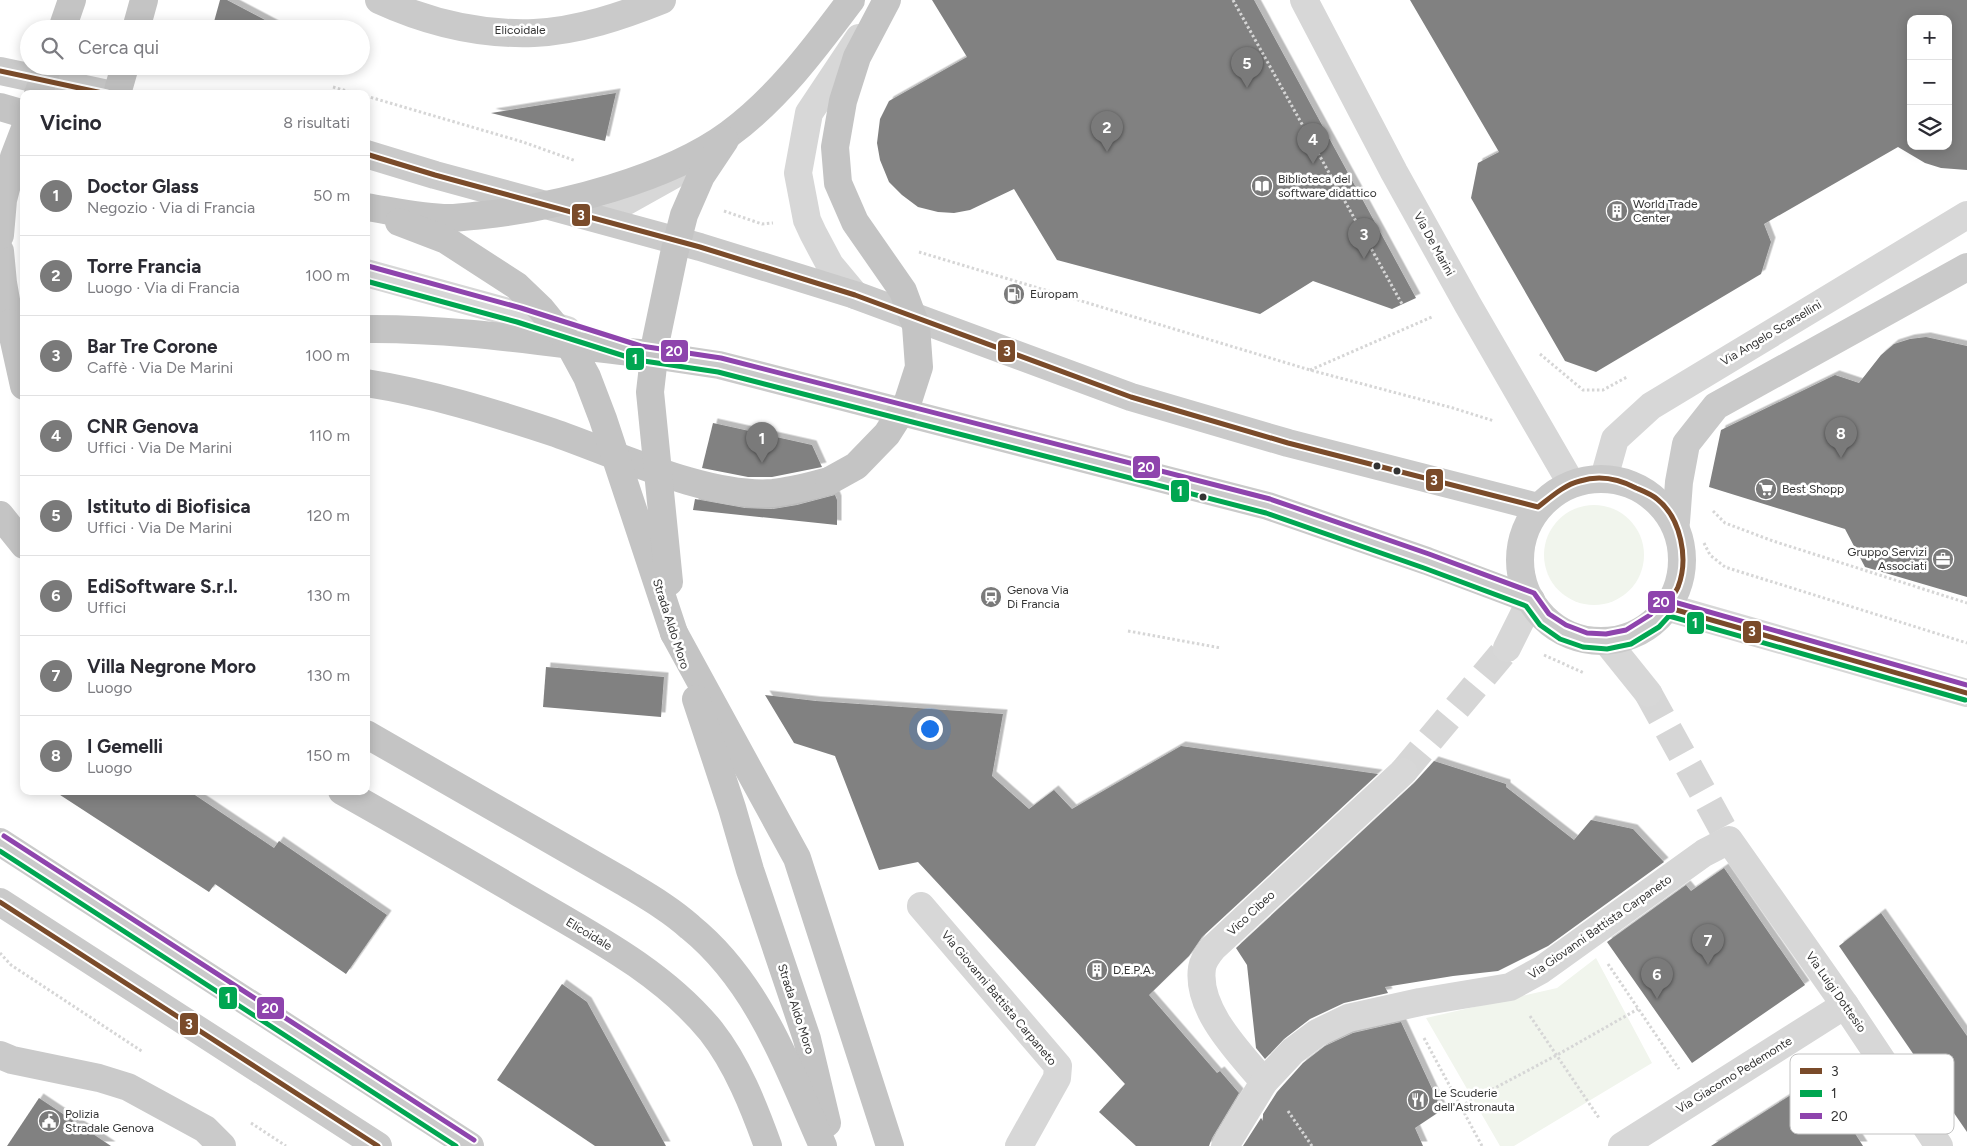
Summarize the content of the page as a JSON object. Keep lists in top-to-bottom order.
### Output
{
  "streets": {
    "highway": ["Elicoidale", "Strada Aldo Moro"],
    "street": [
      "Via De Marini",
      "Via Angelo Scarsellini",
      "Vico Cibeo",
      "Via Giovanni Battista Carpaneto",
      "Via Luigi Dottesio",
      "Via Giacomo Pedemonte"
    ]
  },
  "crossings": [
    ["Via De Marini", "Via Angelo Scarsellini"],
    ["Vico Cibeo", "Via Giovanni Battista Carpaneto"],
    ["Via Giovanni Battista Carpaneto", "Via Luigi Dottesio"],
    ["Via Luigi Dottesio", "Via Giacomo Pedemonte"]
  ],
  "places": {
    "library": ["Biblioteca del software didattico"],
    "building": ["World Trade Center", "D.E.P.A."],
    "fuel station": ["Europam"],
    "supermarket": ["Best Shopp"],
    "office": ["Gruppo Servizi Associati"],
    "station": ["Genova Via Di Francia"],
    "restaurant": ["Le Scuderie dell'Astronauta"],
    "public building": ["Polizia Stradale Genova"]
  },
  "lines": ["transit line 3", "transit line 20", "transit line 1"],
  "legend": ["3", "1", "20"],
  "page": {
    "map_buttons": ["+", "−"],
    "search": "Cerca qui",
    "pins": [
      "5",
      "2",
      "4",
      "3",
      "8",
      "1",
      "7",
      "6"
    ],
    "heading": ["Vicino", "8 risultati"],
    "list": [
      {
        "mark": "1",
        "name": "Doctor Glass",
        "note": "Negozio · Via di Francia",
        "value": "50 m"
      },
      {
        "mark": "2",
        "name": "Torre Francia",
        "note": "Luogo · Via di Francia",
        "value": "100 m"
      },
      {
        "mark": "3",
        "name": "Bar Tre Corone",
        "note": "Caffè · Via De Marini",
        "value": "100 m"
      },
      {
        "mark": "4",
        "name": "CNR Genova",
        "note": "Uffici · Via De Marini",
        "value": "110 m"
      },
      {
        "mark": "5",
        "name": "Istituto di Biofisica",
        "note": "Uffici · Via De Marini",
        "value": "120 m"
      },
      {
        "mark": "6",
        "name": "EdiSoftware S.r.l.",
        "note": "Uffici",
        "value": "130 m"
      },
      {
        "mark": "7",
        "name": "Villa Negrone Moro",
        "note": "Luogo",
        "value": "130 m"
      },
      {
        "mark": "8",
        "name": "I Gemelli",
        "note": "Luogo",
        "value": "150 m"
      }
    ]
  }
}
